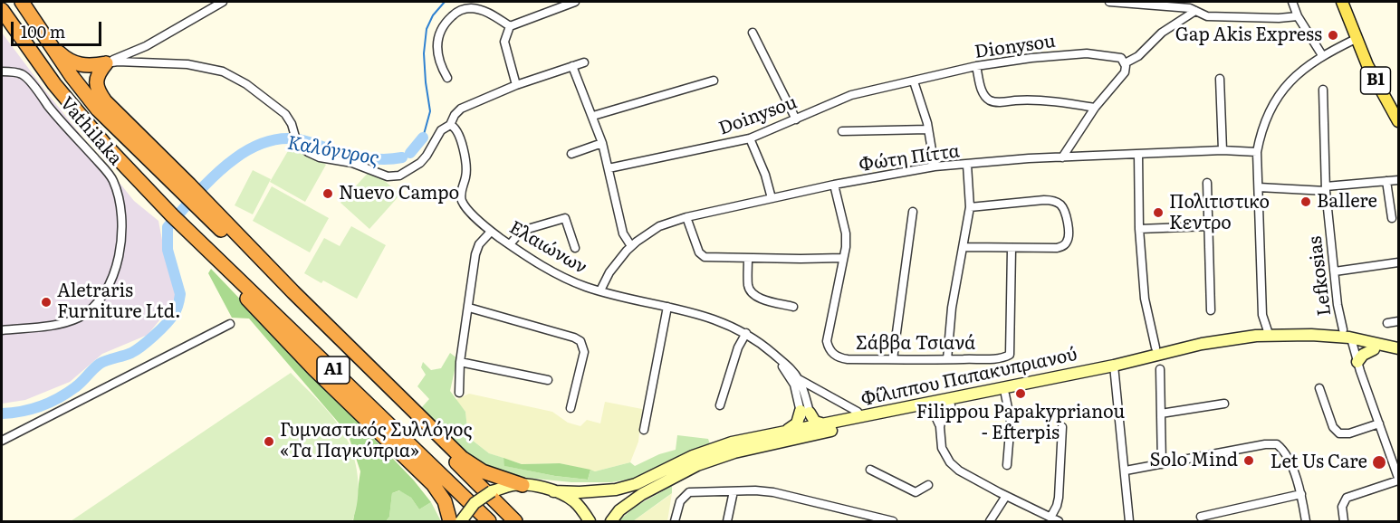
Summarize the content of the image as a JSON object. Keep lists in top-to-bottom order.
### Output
{
  "streets": {
    "highway": ["A1"],
    "main road": ["B1", "Φίλιππου Παπακυπριανού"],
    "street": [
      "Dionysou",
      "Doinysou",
      "Vathilaka",
      "Φώτη Πίττα",
      "Ελαιώνων",
      "Lefkosias",
      "Σάββα Τσιανά"
    ]
  },
  "crossings": [
    ["Dionysou", "Doinysou"],
    ["Φώτη Πίττα", "Ελαιώνων"],
    ["Φώτη Πίττα", "Σάββα Τσιανά"],
    ["Ελαιώνων", "Φίλιππου Παπακυπριανού"],
    ["Lefkosias", "Φίλιππου Παπακυπριανού"]
  ],
  "water": ["Καλόγυρος"],
  "places": [
    "Gap Akis Express",
    "Nuevo Campo",
    "Ballere",
    "Πολιτιστικο Κεντρο",
    "Aletraris Furniture Ltd.",
    "Filippou Papakyprianou - Efterpis",
    "Γυμναστικός Συλλόγος «Τα Παγκύπρια»",
    "Solo Mind",
    "Let Us Care"
  ],
  "scale_bar": "100 m"
}
